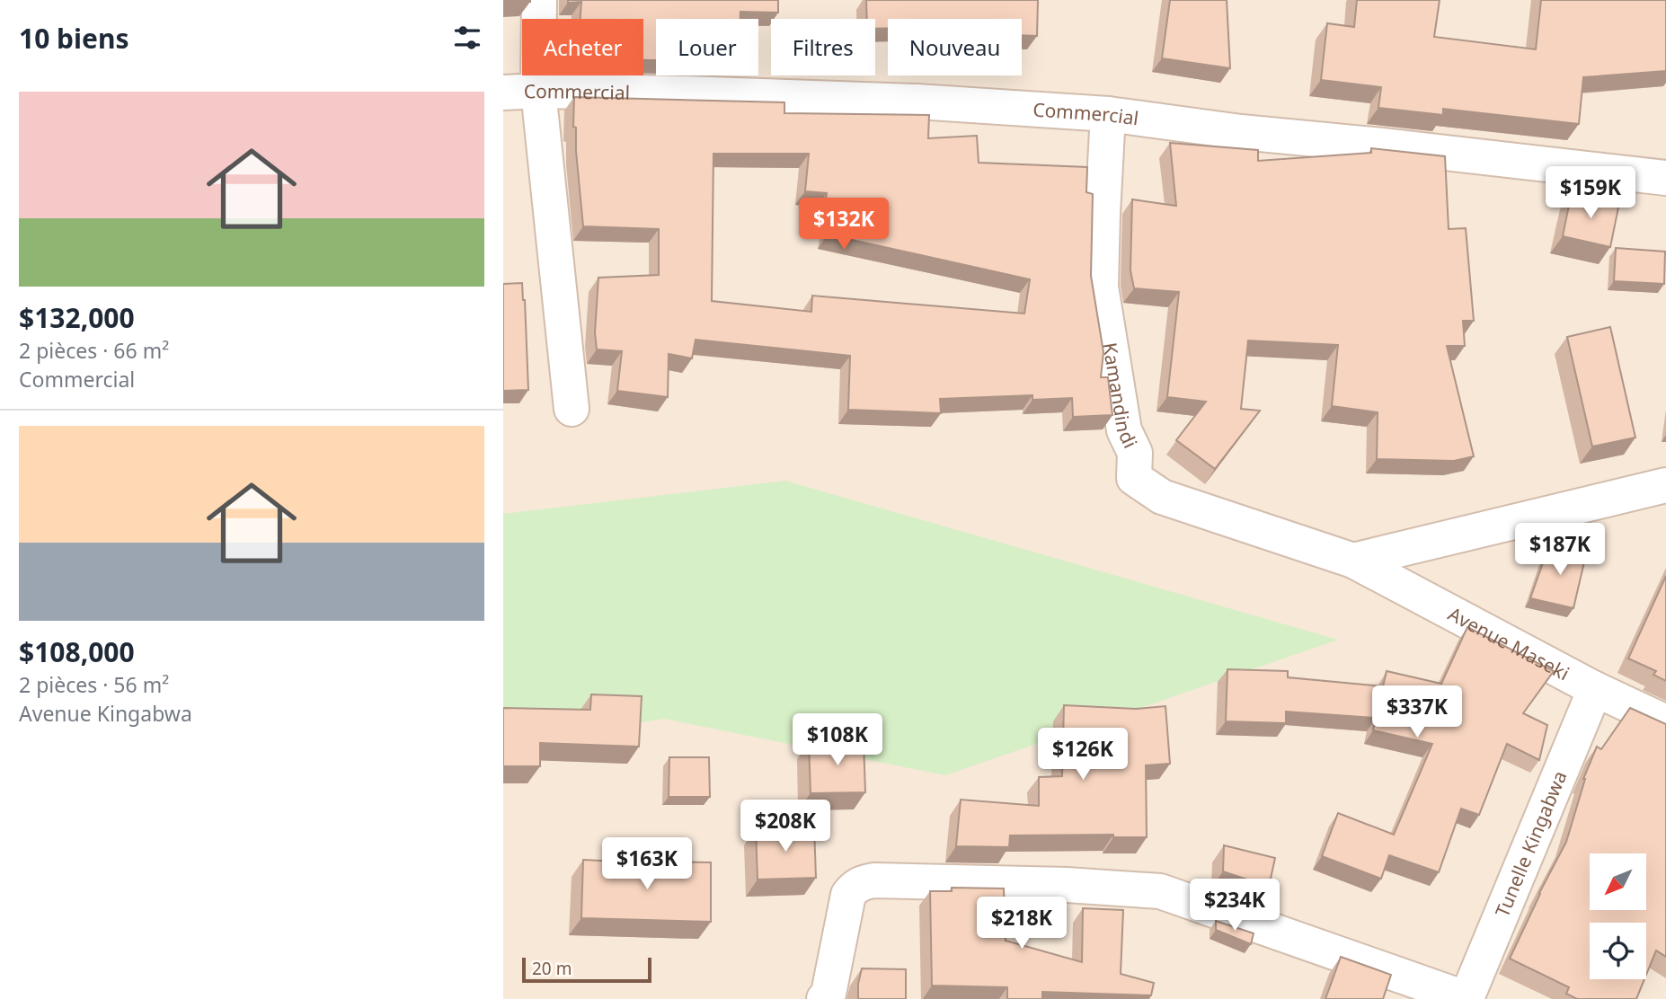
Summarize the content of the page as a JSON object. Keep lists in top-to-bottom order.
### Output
{
  "streets": {
    "street": [
      "Commercial",
      "Kamandindi",
      "Avenue Maseki",
      "Tunelle Kingabwa"
    ]
  },
  "crossings": [
    ["Commercial", "Kamandindi"],
    ["Kamandindi", "Avenue Maseki"],
    ["Avenue Maseki", "Tunelle Kingabwa"]
  ],
  "scale_bar": "20 m",
  "north": "bottom left",
  "page": {
    "heading": "10 biens",
    "chip": [
      "Acheter",
      "Louer",
      "Filtres",
      "Nouveau"
    ],
    "list": [
      {
        "name": "$132,000",
        "note": "2 pièces · 66 m² · Commercial"
      },
      {
        "name": "$108,000",
        "note": "2 pièces · 56 m² · Avenue Kingabwa"
      }
    ],
    "price": [
      "$159K",
      "$132K",
      "$187K",
      "$337K",
      "$108K",
      "$126K",
      "$208K",
      "$163K",
      "$234K",
      "$218K"
    ],
    "scale": "20 m"
  }
}
